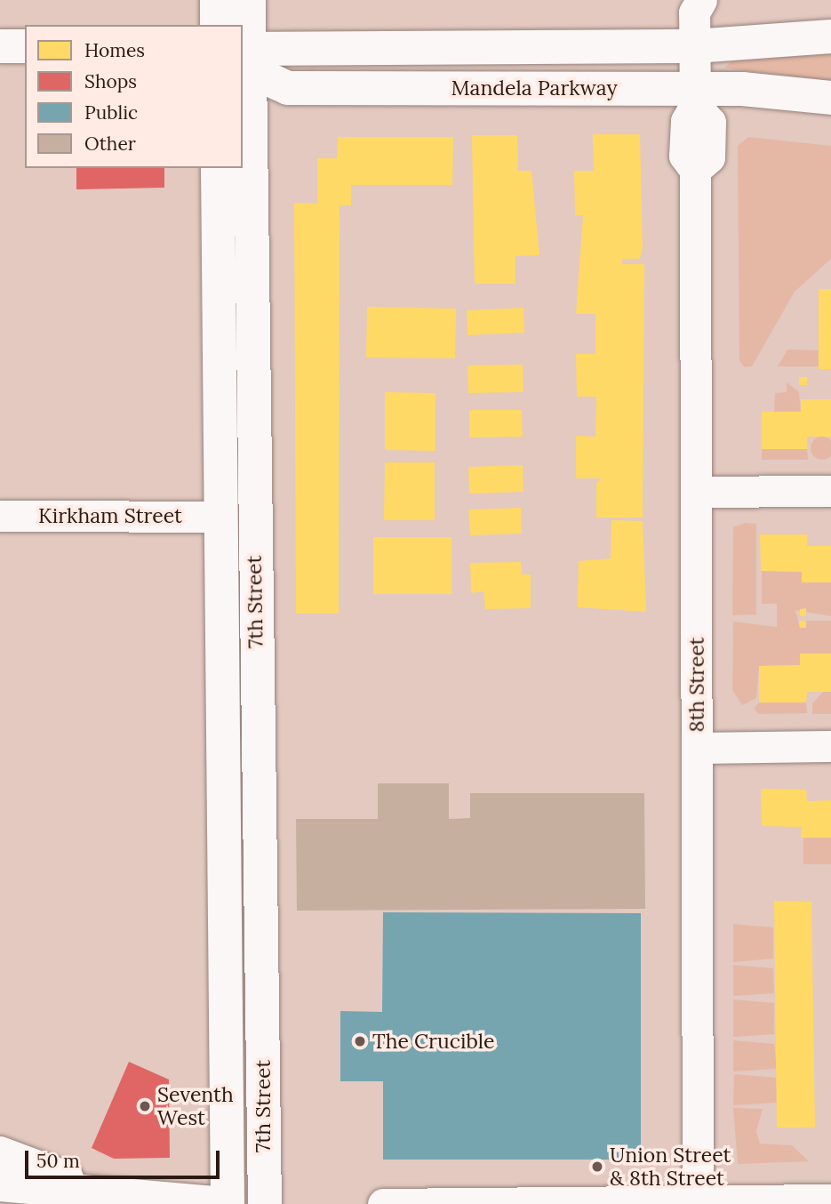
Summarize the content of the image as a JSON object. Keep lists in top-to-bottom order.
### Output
{
  "streets": {
    "main road": ["Mandela Parkway", "7th Street"],
    "street": ["Kirkham Street", "8th Street"]
  },
  "crossings": [
    ["Mandela Parkway", "7th Street"],
    ["Mandela Parkway", "8th Street"],
    ["Kirkham Street", "7th Street"]
  ],
  "places": ["The Crucible", "Seventh West", "Union Street & 8th Street"],
  "legend": [
    "Homes",
    "Shops",
    "Public",
    "Other"
  ],
  "scale_bar": "50 m"
}
